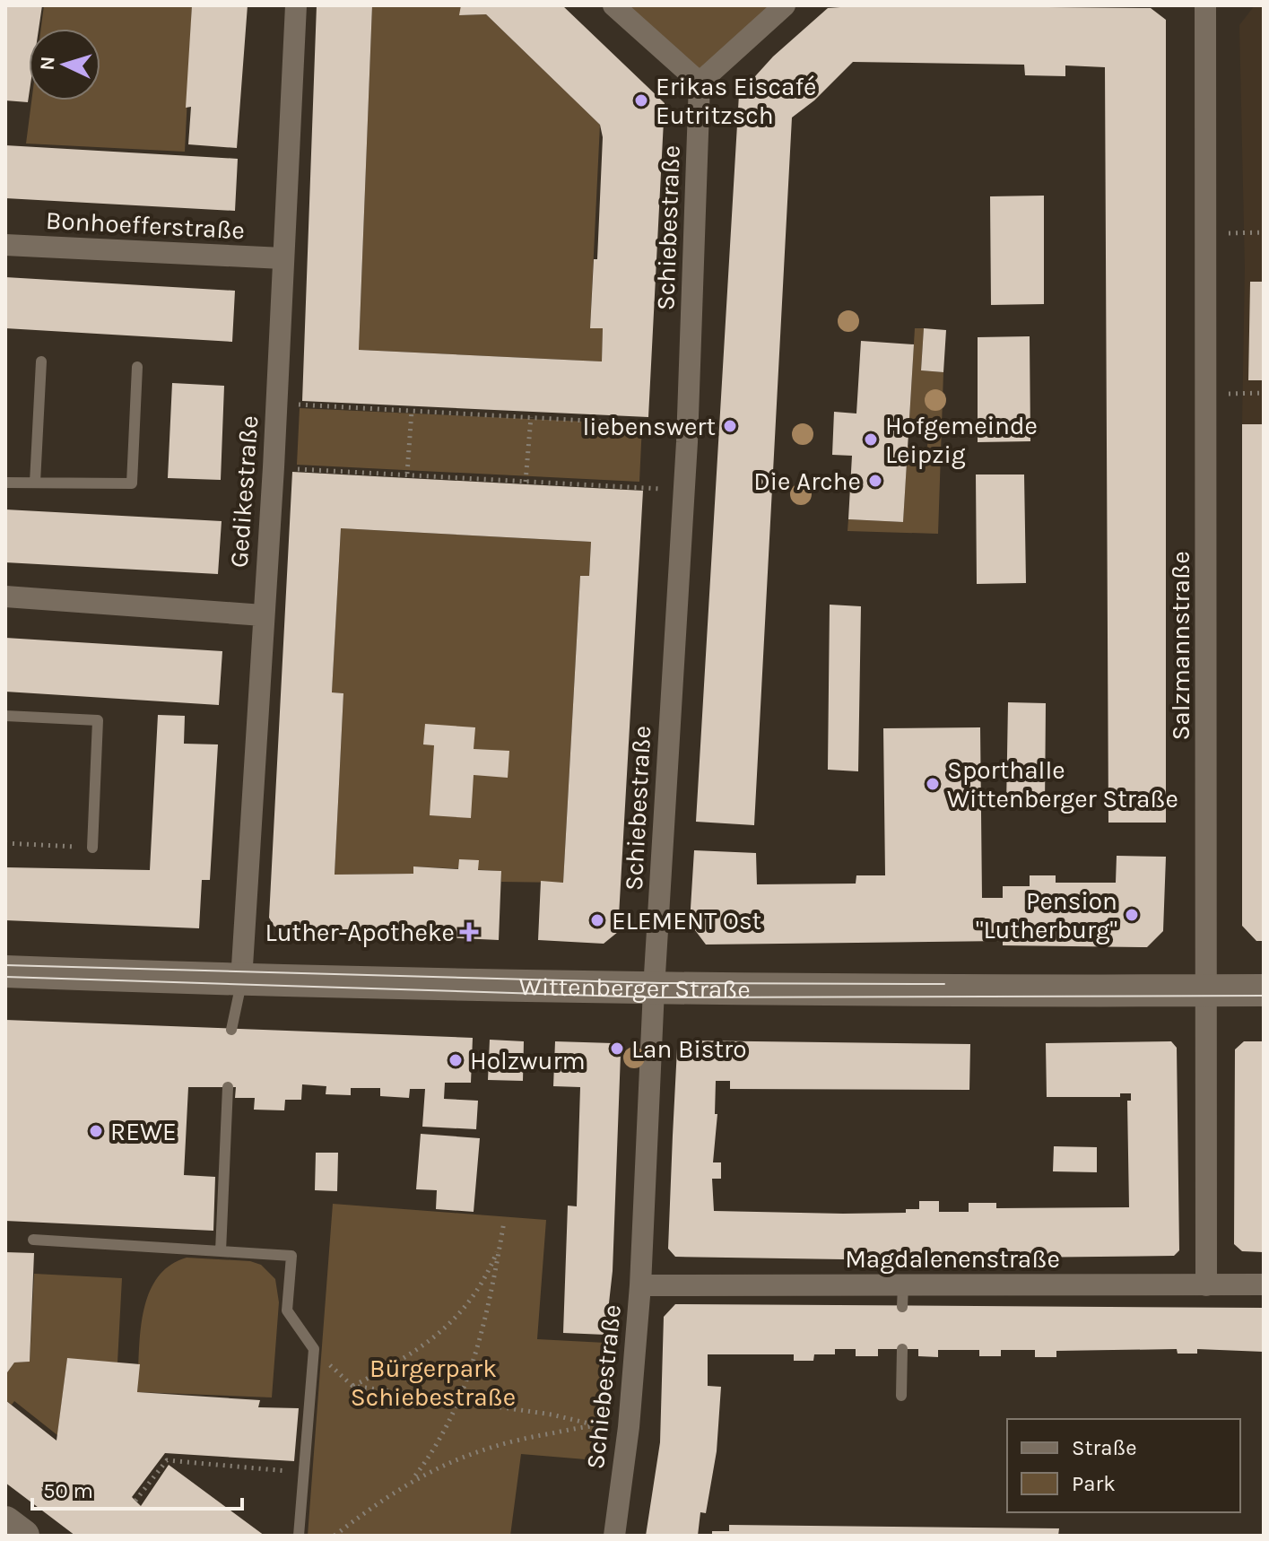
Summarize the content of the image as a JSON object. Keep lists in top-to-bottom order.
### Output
{
  "streets": {
    "main road": ["Wittenberger Straße"],
    "street": [
      "Bonhoefferstraße",
      "Schiebestraße",
      "Gedikestraße",
      "Salzmannstraße",
      "Magdalenenstraße"
    ]
  },
  "crossings": [
    ["Bonhoefferstraße", "Gedikestraße"],
    ["Schiebestraße", "Wittenberger Straße"],
    ["Schiebestraße", "Magdalenenstraße"],
    ["Gedikestraße", "Wittenberger Straße"],
    ["Salzmannstraße", "Wittenberger Straße"],
    ["Salzmannstraße", "Magdalenenstraße"]
  ],
  "parks": ["Bürgerpark Schiebestraße"],
  "places": {
    "other": [
      "Erikas Eiscafé Eutritzsch",
      "liebenswert",
      "Hofgemeinde Leipzig",
      "Die Arche",
      "Sporthalle Wittenberger Straße",
      "Pension \"Lutherburg\"",
      "ELEMENT Ost",
      "Lan Bistro",
      "Holzwurm",
      "REWE"
    ],
    "health": ["Luther-Apotheke"]
  },
  "legend": ["Straße", "Park"],
  "scale_bar": "50 m",
  "north": "left"
}
